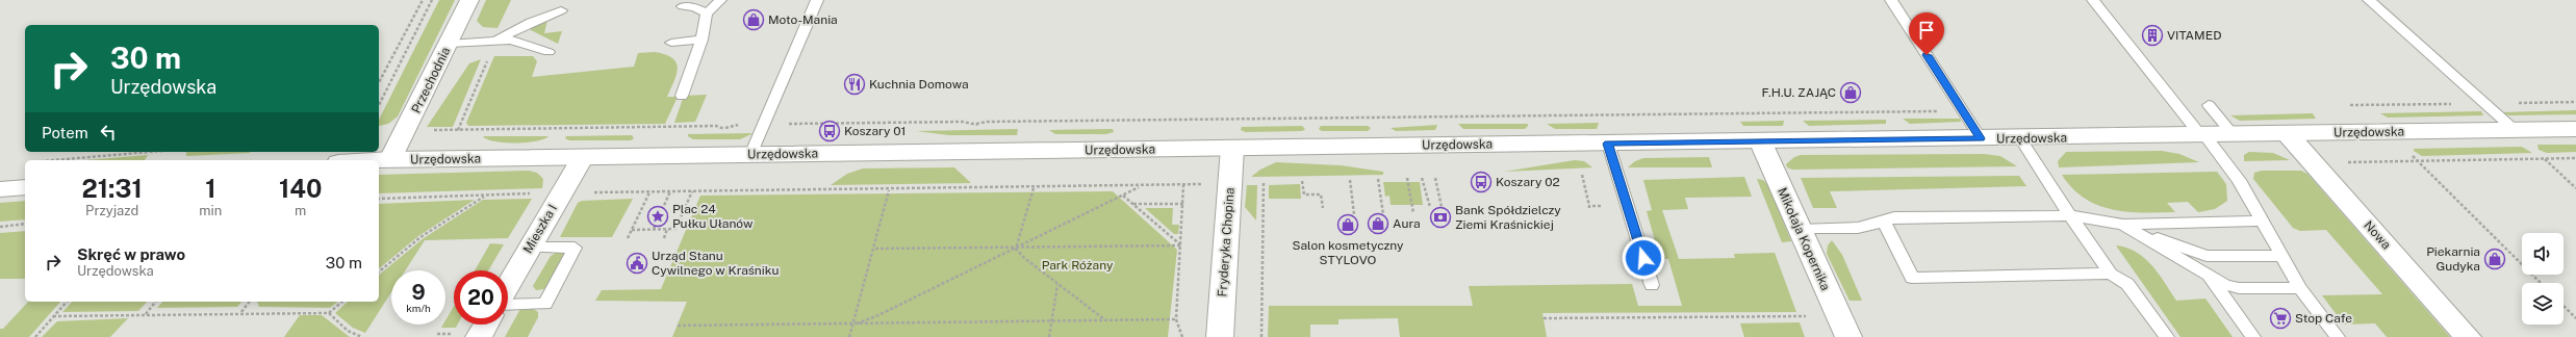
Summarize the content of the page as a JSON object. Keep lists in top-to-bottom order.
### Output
{
  "streets": {
    "street": [
      "Przechodnia",
      "Urzędowska",
      "Mieszka I",
      "Nowa",
      "Mikołaja Kopernika",
      "Fryderyka Chopina"
    ]
  },
  "crossings": [
    ["Przechodnia", "Urzędowska"],
    ["Urzędowska", "Mieszka I"],
    ["Urzędowska", "Nowa"],
    ["Urzędowska", "Mikołaja Kopernika"],
    ["Urzędowska", "Fryderyka Chopina"]
  ],
  "parks": ["Park Różany"],
  "places": {
    "shop": [
      "Moto-Mania",
      "F.H.U. ZAJĄC",
      "Aura",
      "Salon kosmetyczny STYLOVO",
      "Piekarnia Gudyka"
    ],
    "building": ["VITAMED"],
    "restaurant": ["Kuchnia Domowa"],
    "bus stop": ["Koszary 01", "Koszary 02"],
    "place": ["Plac 24 Pułku Ułanów"],
    "bank": ["Bank Spółdzielczy Ziemi Kraśnickiej"],
    "public building": ["Urząd Stanu Cywilnego w Kraśniku"],
    "supermarket": ["Stop Cafe"]
  },
  "page": {
    "turn": ["30 m", "Urzędowska"],
    "then": "Potem",
    "eta": [
      "21:31",
      "Przyjazd",
      "1",
      "min",
      "140",
      "m"
    ],
    "list": [
      {
        "name": "Skręć w prawo",
        "note": "Urzędowska",
        "value": "30 m"
      }
    ],
    "speed": "9 km/h",
    "limit": "20"
  }
}
